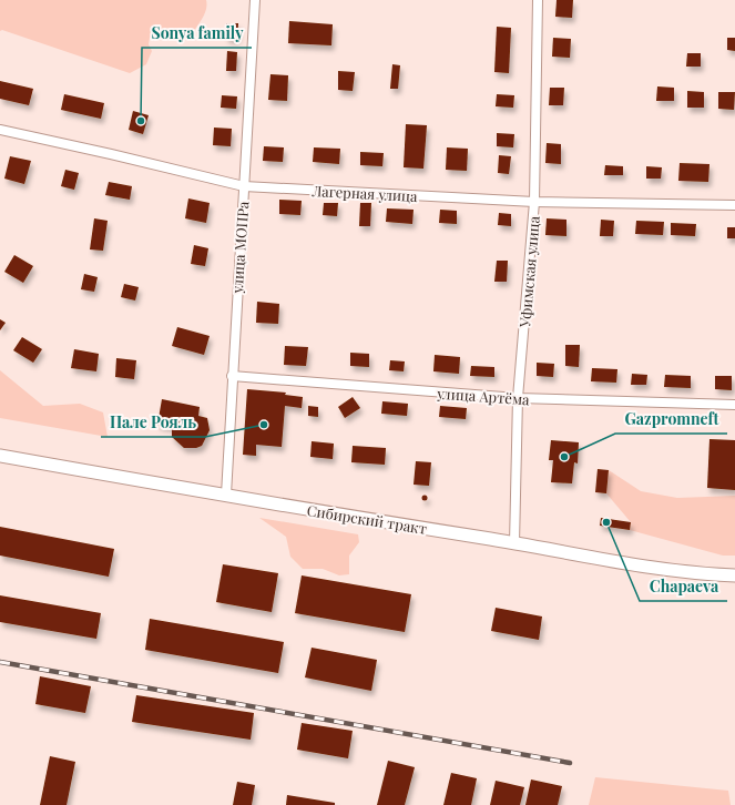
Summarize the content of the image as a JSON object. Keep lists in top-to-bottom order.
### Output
{
  "streets": {
    "main road": ["Сибирский тракт"],
    "street": [
      "Лагерная улица",
      "улица МОПРа",
      "Уфимская улица",
      "улица Артёма"
    ]
  },
  "crossings": [
    ["Лагерная улица", "улица МОПРа"],
    ["Лагерная улица", "Уфимская улица"],
    ["улица МОПРа", "улица Артёма"],
    ["улица МОПРа", "Сибирский тракт"],
    ["Уфимская улица", "улица Артёма"],
    ["Уфимская улица", "Сибирский тракт"]
  ],
  "places": [
    "Sonya family",
    "Пале Рояль",
    "Gazpromneft",
    "Chapaeva"
  ]
}
